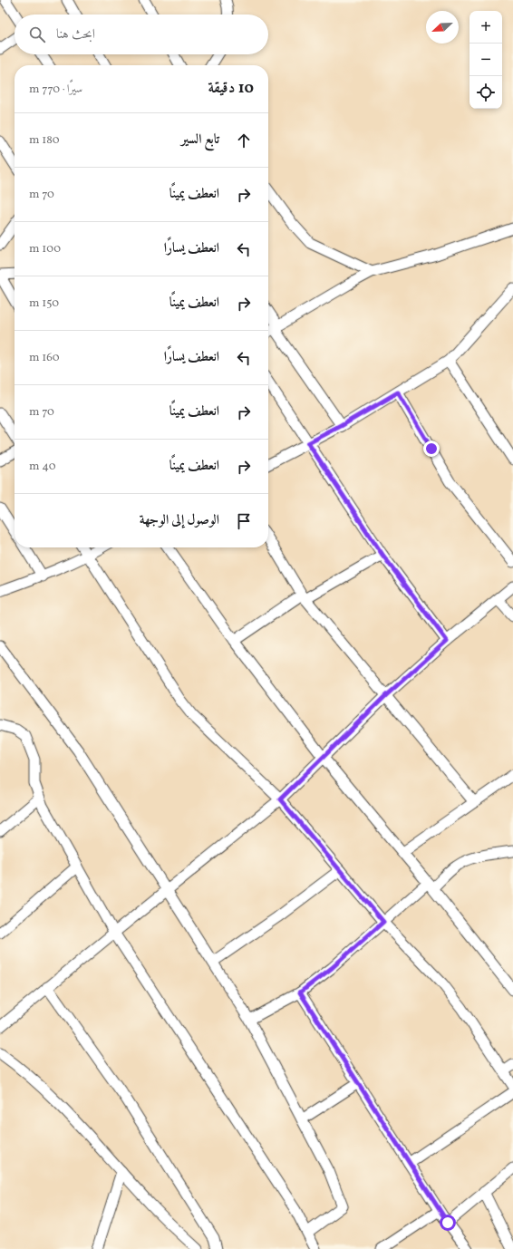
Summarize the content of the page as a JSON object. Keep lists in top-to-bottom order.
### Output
{
  "north": "bottom left",
  "page": {
    "map_buttons": ["+", "−"],
    "search": "ابحث هنا",
    "heading": ["10 دقيقة", "سيرًا · 770 m"],
    "list": [
      ["تابع السير", "180 m"],
      ["انعطف يمينًا", "70 m"],
      ["انعطف يسارًا", "100 m"],
      ["انعطف يمينًا", "150 m"],
      ["انعطف يسارًا", "160 m"],
      ["انعطف يمينًا", "70 m"],
      ["انعطف يمينًا", "40 m"],
      "الوصول إلى الوجهة"
    ]
  }
}
